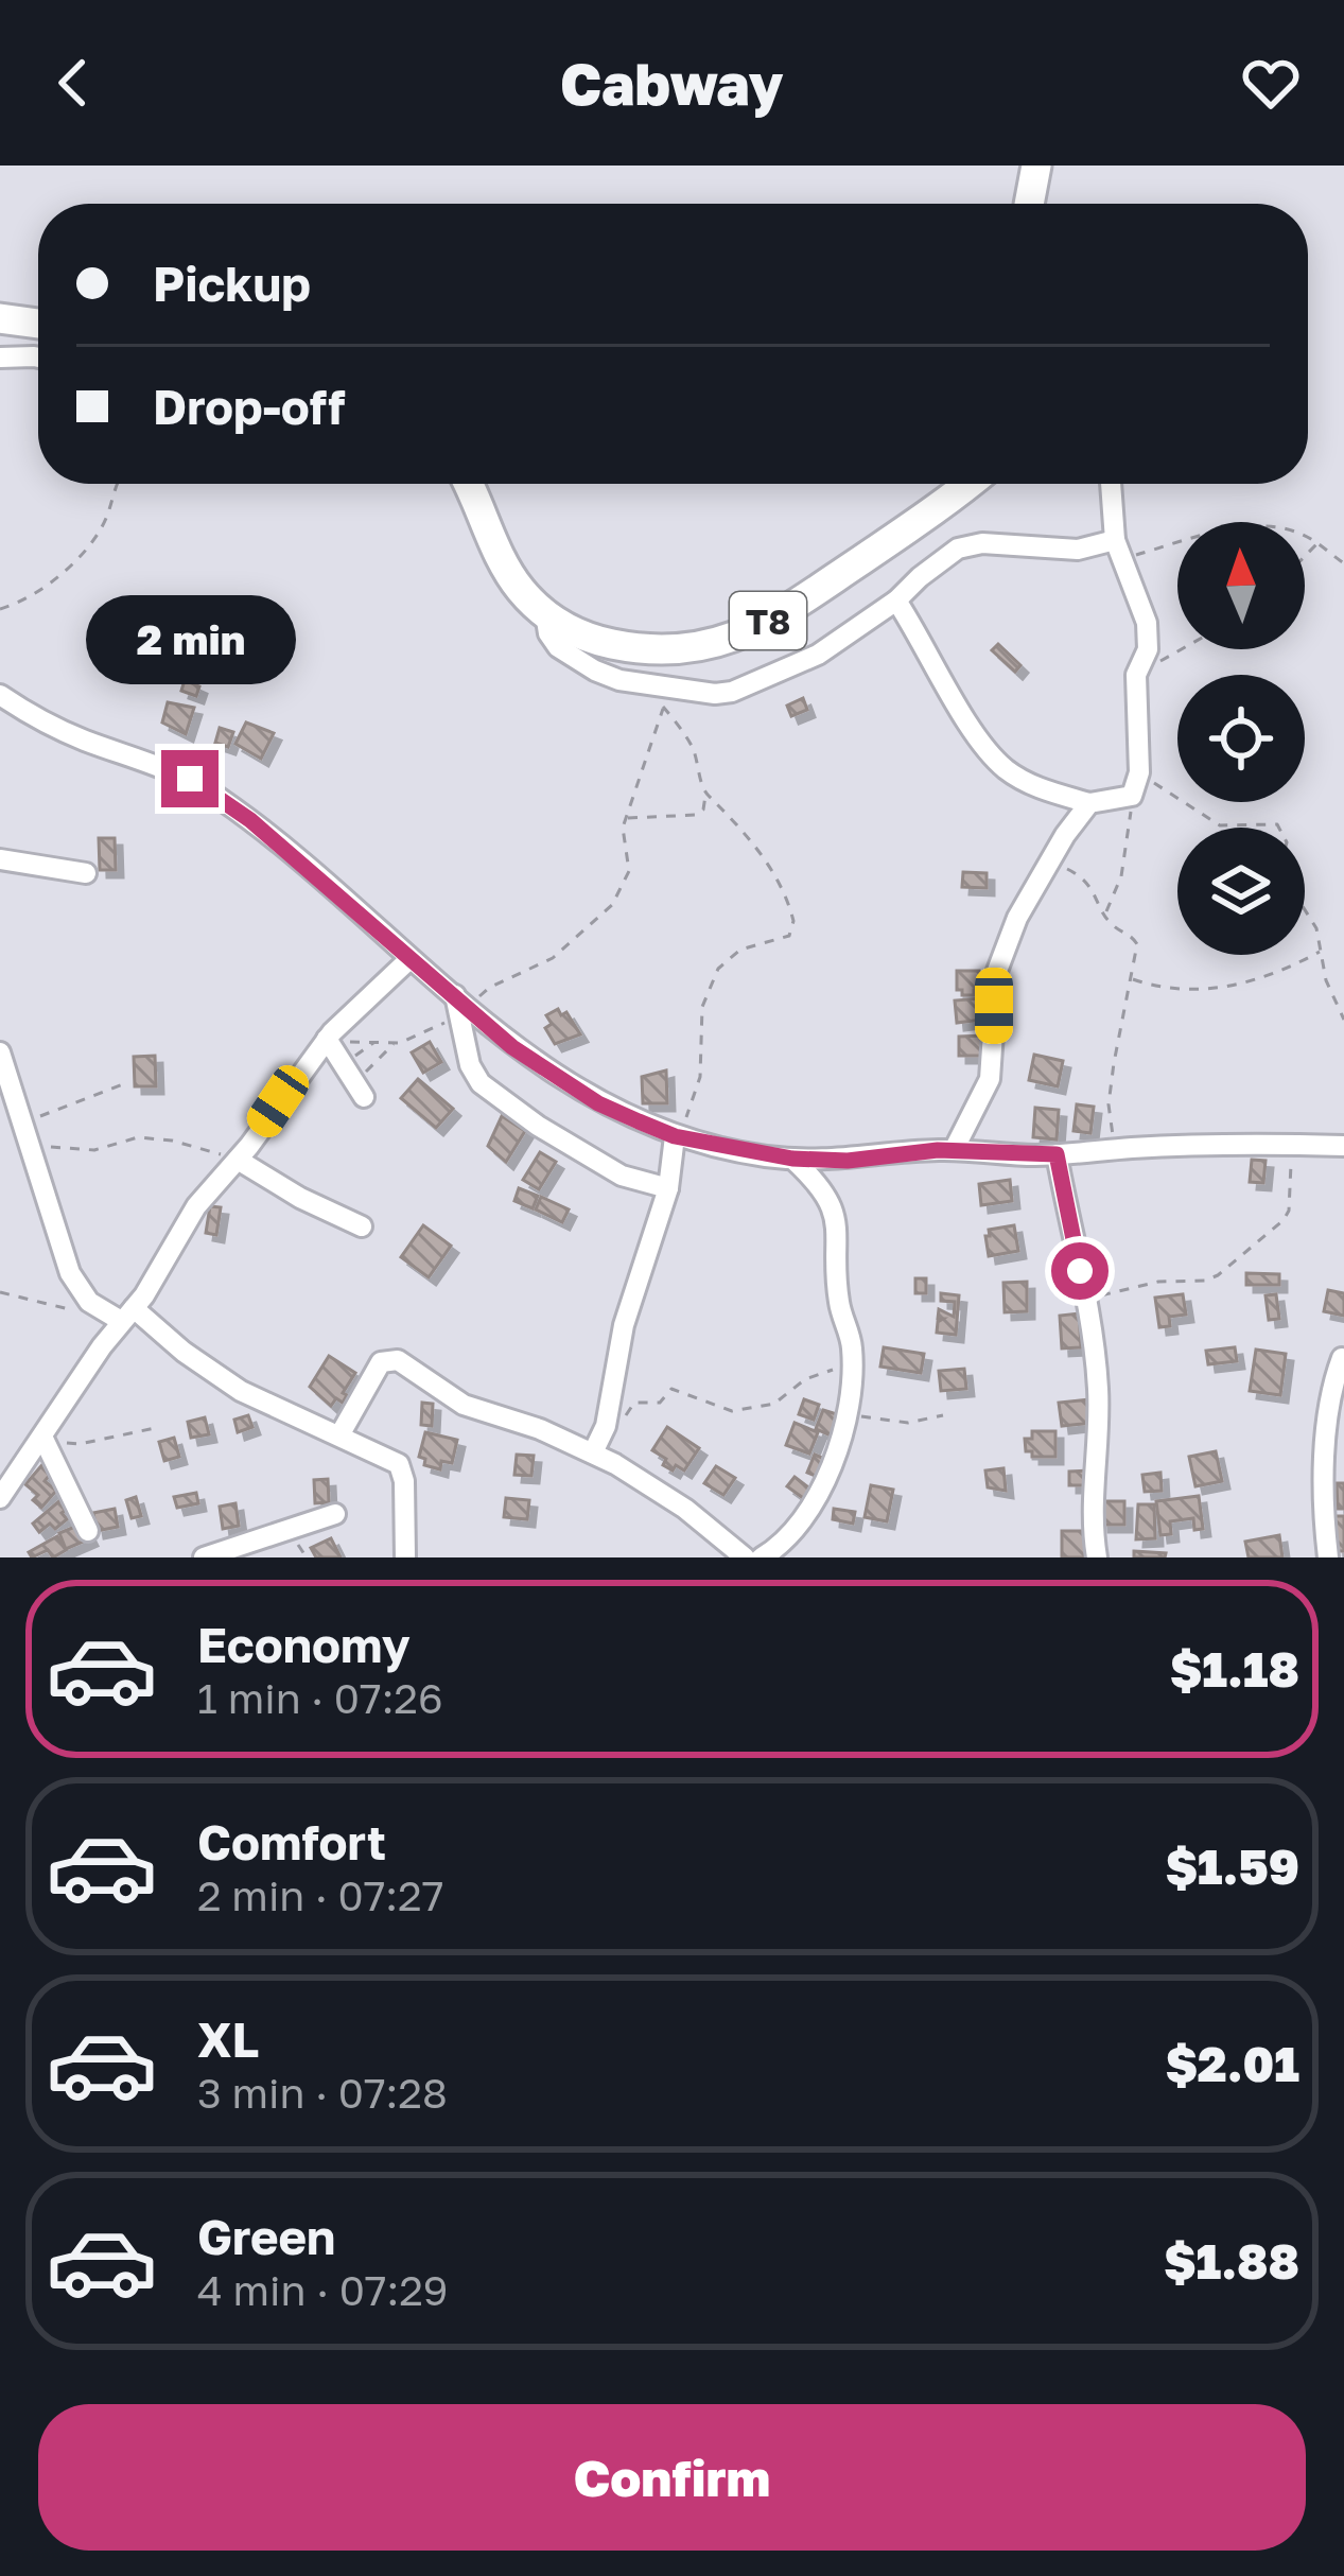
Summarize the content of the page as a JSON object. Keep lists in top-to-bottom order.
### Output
{
  "streets": {
    "highway": ["T8"]
  },
  "north": "top",
  "page": {
    "header": "Cabway",
    "banner": ["Pickup", "Drop-off"],
    "bubble": "2 min",
    "list": [
      {
        "name": "Economy",
        "note": "1 min · 07:26",
        "value": "$1.18"
      },
      {
        "name": "Comfort",
        "note": "2 min · 07:27",
        "value": "$1.59"
      },
      {
        "name": "XL",
        "note": "3 min · 07:28",
        "value": "$2.01"
      },
      {
        "name": "Green",
        "note": "4 min · 07:29",
        "value": "$1.88"
      }
    ],
    "buttons": "Confirm"
  }
}
